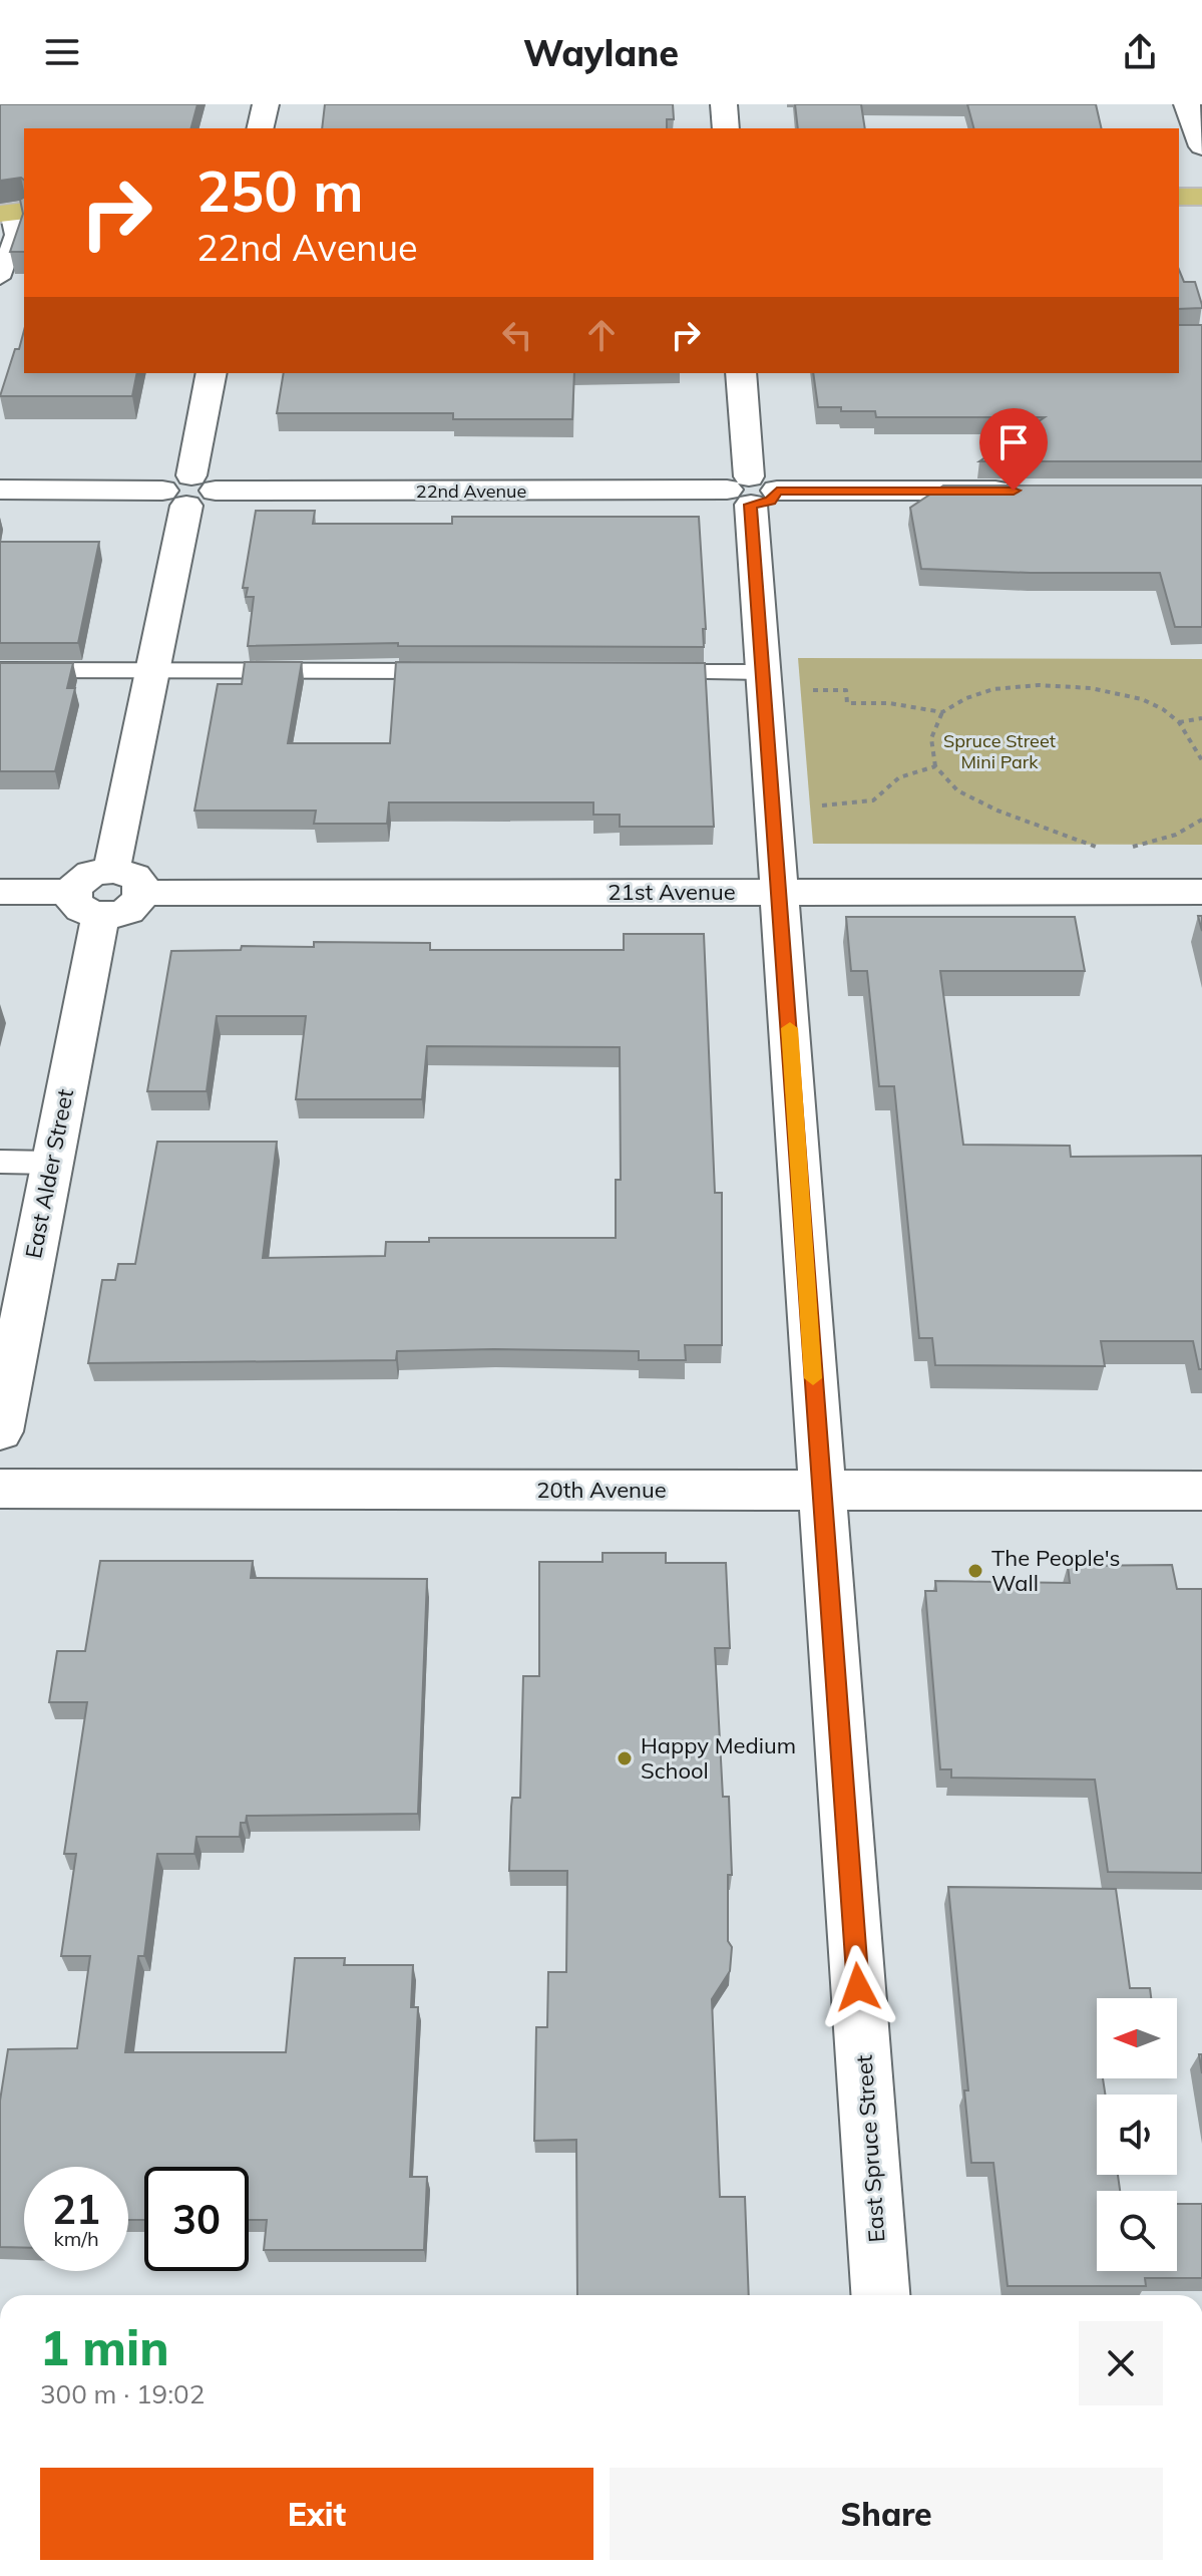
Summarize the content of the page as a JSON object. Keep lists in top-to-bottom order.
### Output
{
  "streets": {
    "street": [
      "22nd Avenue",
      "21st Avenue",
      "East Alder Street",
      "20th Avenue",
      "East Spruce Street"
    ]
  },
  "crossings": [
    ["22nd Avenue", "East Spruce Street"],
    ["21st Avenue", "East Spruce Street"],
    ["20th Avenue", "East Spruce Street"]
  ],
  "parks": ["Spruce Street Mini Park"],
  "places": ["The People's Wall", "Happy Medium School"],
  "north": "left",
  "page": {
    "header": "Waylane",
    "turn": ["250 m", "22nd Avenue"],
    "speed": "21 km/h",
    "limit": "30",
    "heading": ["1 min", "300 m · 19:02"],
    "buttons": ["Exit", "Share"]
  }
}
